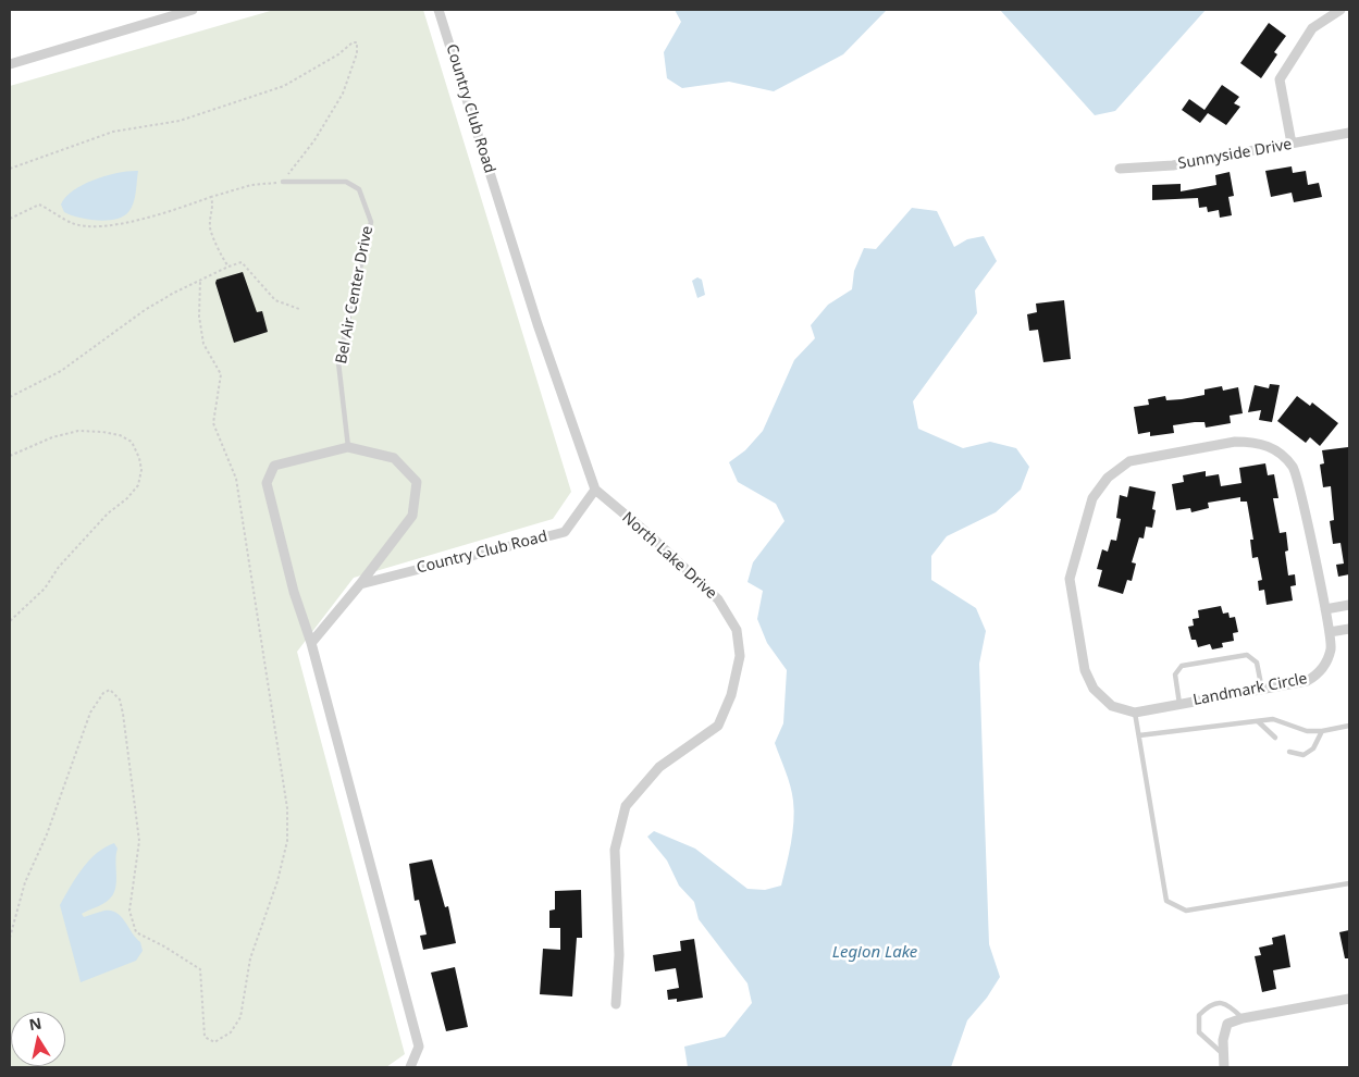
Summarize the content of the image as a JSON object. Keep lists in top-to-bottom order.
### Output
{
  "streets": {
    "street": [
      "Country Club Road",
      "Sunnyside Drive",
      "North Lake Drive",
      "Landmark Circle"
    ],
    "lane": ["Bel Air Center Drive"]
  },
  "crossings": [
    ["Country Club Road", "North Lake Drive"]
  ],
  "water": ["Legion Lake"],
  "north": "top"
}
